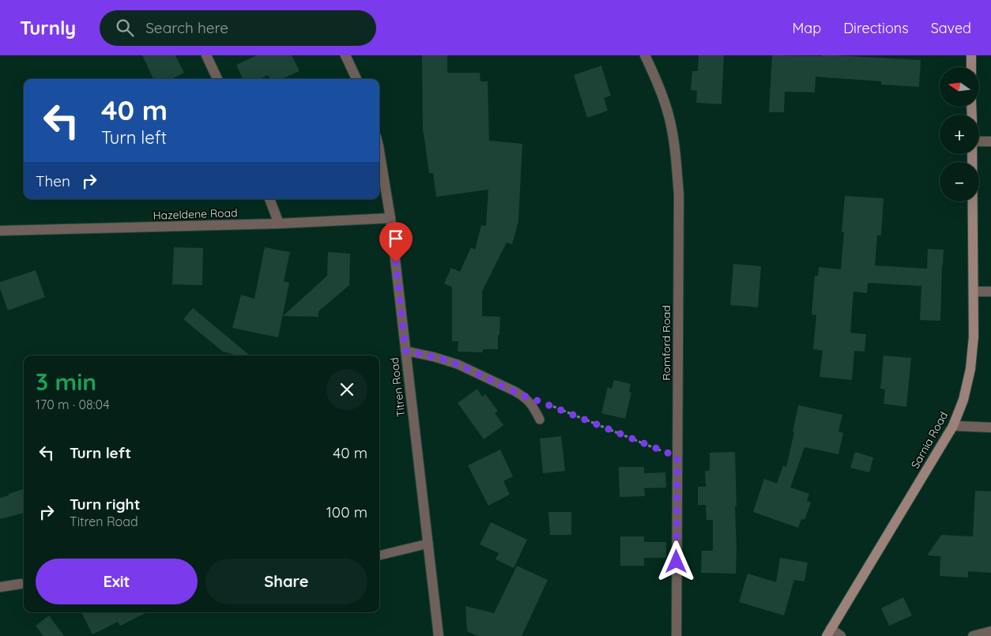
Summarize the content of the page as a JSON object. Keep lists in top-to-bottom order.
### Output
{
  "streets": {
    "main road": ["Sarnia Road"],
    "street": ["Hazeldene Road", "Romford Road", "Titren Road"]
  },
  "crossings": [
    ["Hazeldene Road", "Titren Road"]
  ],
  "north": "left",
  "page": {
    "header": "Turnly",
    "search": "Search here",
    "nav": ["Map", "Directions", "Saved"],
    "map_buttons": ["+", "−"],
    "turn": ["40 m", "Turn left"],
    "then": "Then",
    "heading": ["3 min", "170 m · 08:04"],
    "list": [
      {
        "name": "Turn left",
        "value": "40 m"
      },
      {
        "name": "Turn right",
        "note": "Titren Road",
        "value": "100 m"
      }
    ],
    "buttons": ["Exit", "Share"]
  }
}
